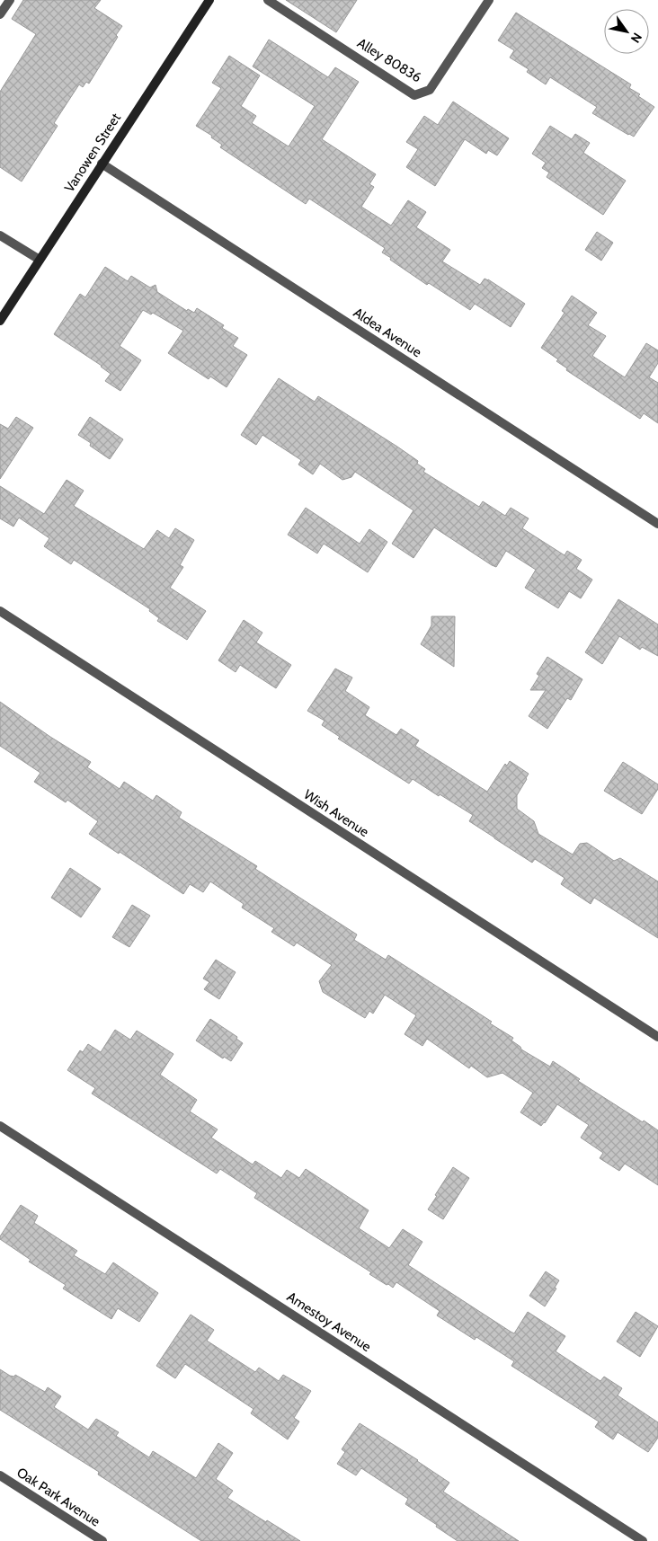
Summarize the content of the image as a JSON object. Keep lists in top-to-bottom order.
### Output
{
  "streets": {
    "main road": ["Vanowen Street"],
    "street": [
      "Alley 80836",
      "Aldea Avenue",
      "Wish Avenue",
      "Amestoy Avenue",
      "Oak Park Avenue"
    ]
  },
  "crossings": [
    ["Vanowen Street", "Aldea Avenue"]
  ],
  "north": "bottom right"
}
